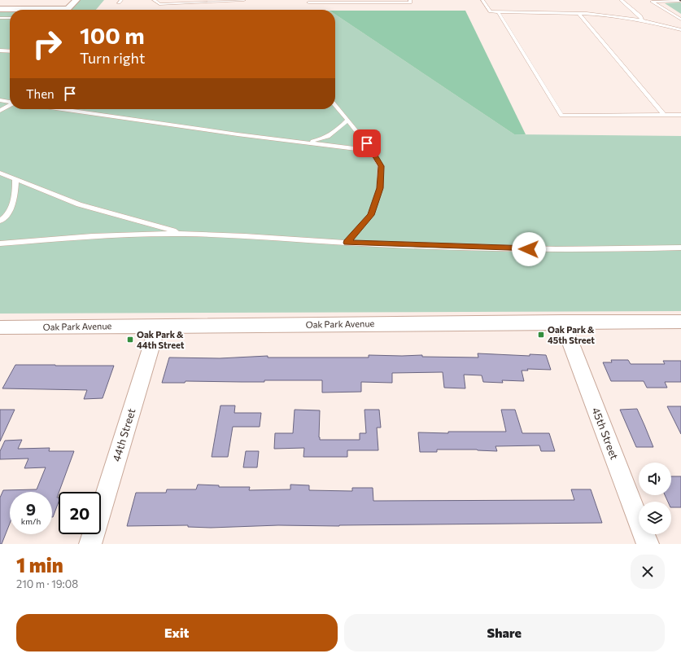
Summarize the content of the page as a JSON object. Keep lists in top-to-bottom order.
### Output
{
  "streets": {
    "street": ["Oak Park Avenue", "45th Street", "44th Street"]
  },
  "crossings": [
    ["Oak Park Avenue", "45th Street"],
    ["Oak Park Avenue", "44th Street"]
  ],
  "places": {
    "transit": ["Oak Park & 45th Street", "Oak Park & 44th Street"]
  },
  "page": {
    "turn": ["100 m", "Turn right"],
    "then": "Then",
    "speed": "9 km/h",
    "limit": "20",
    "heading": ["1 min", "210 m · 19:08"],
    "buttons": ["Exit", "Share"]
  }
}
